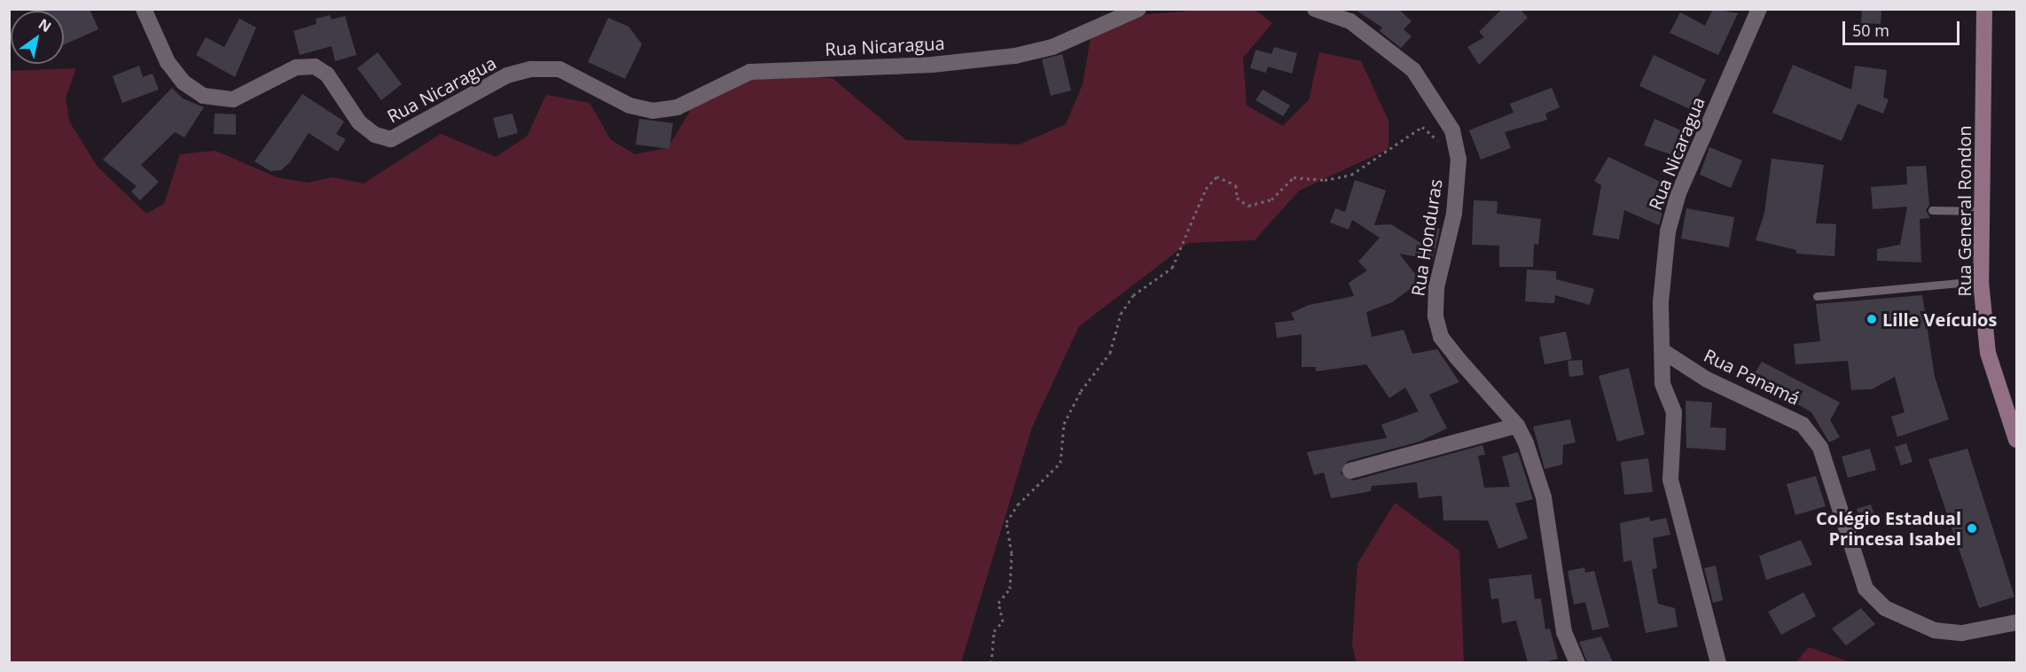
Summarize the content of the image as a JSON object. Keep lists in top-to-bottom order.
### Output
{
  "streets": {
    "main road": ["Rua General Rondon"],
    "street": ["Rua Nicaragua", "Rua Honduras", "Rua Panamá"]
  },
  "crossings": [
    ["Rua Nicaragua", "Rua Panamá"]
  ],
  "places": ["Lille Veículos", "Colégio Estadual Princesa Isabel"],
  "scale_bar": "50 m",
  "north": "top right"
}
